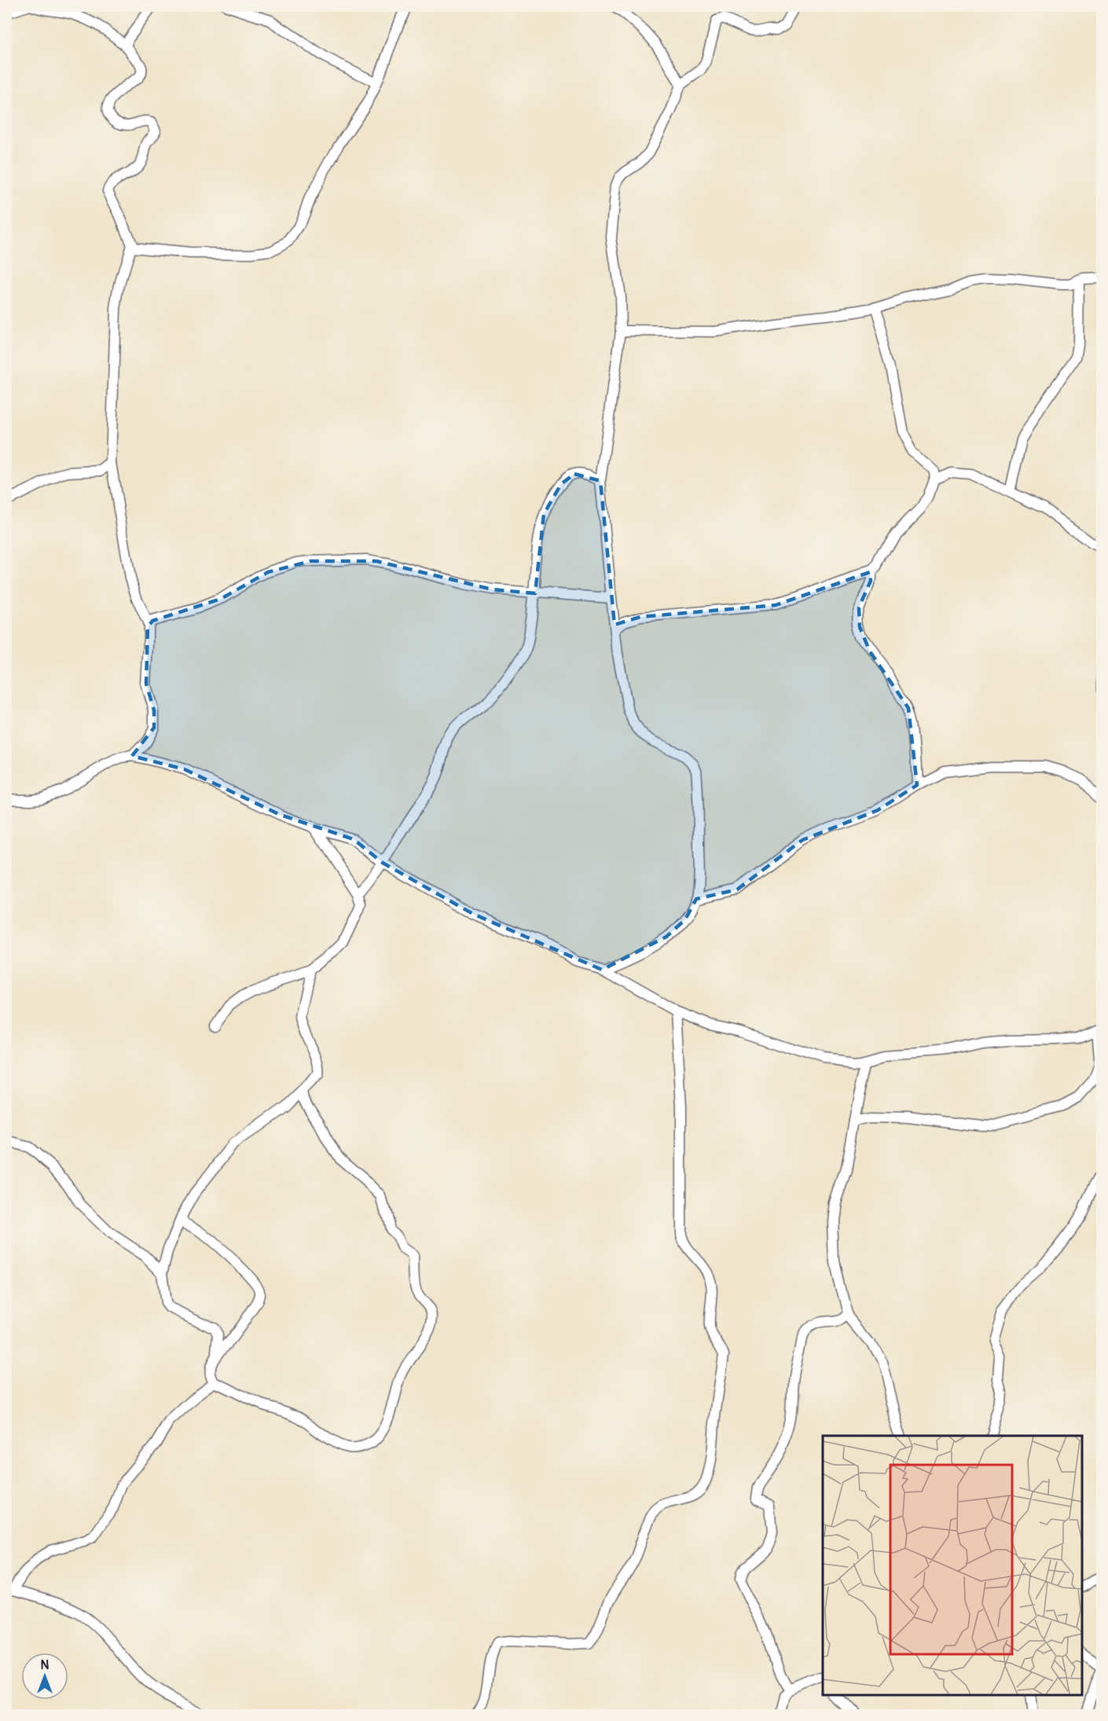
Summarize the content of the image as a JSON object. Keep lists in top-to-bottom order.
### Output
{
  "north": "top"
}
